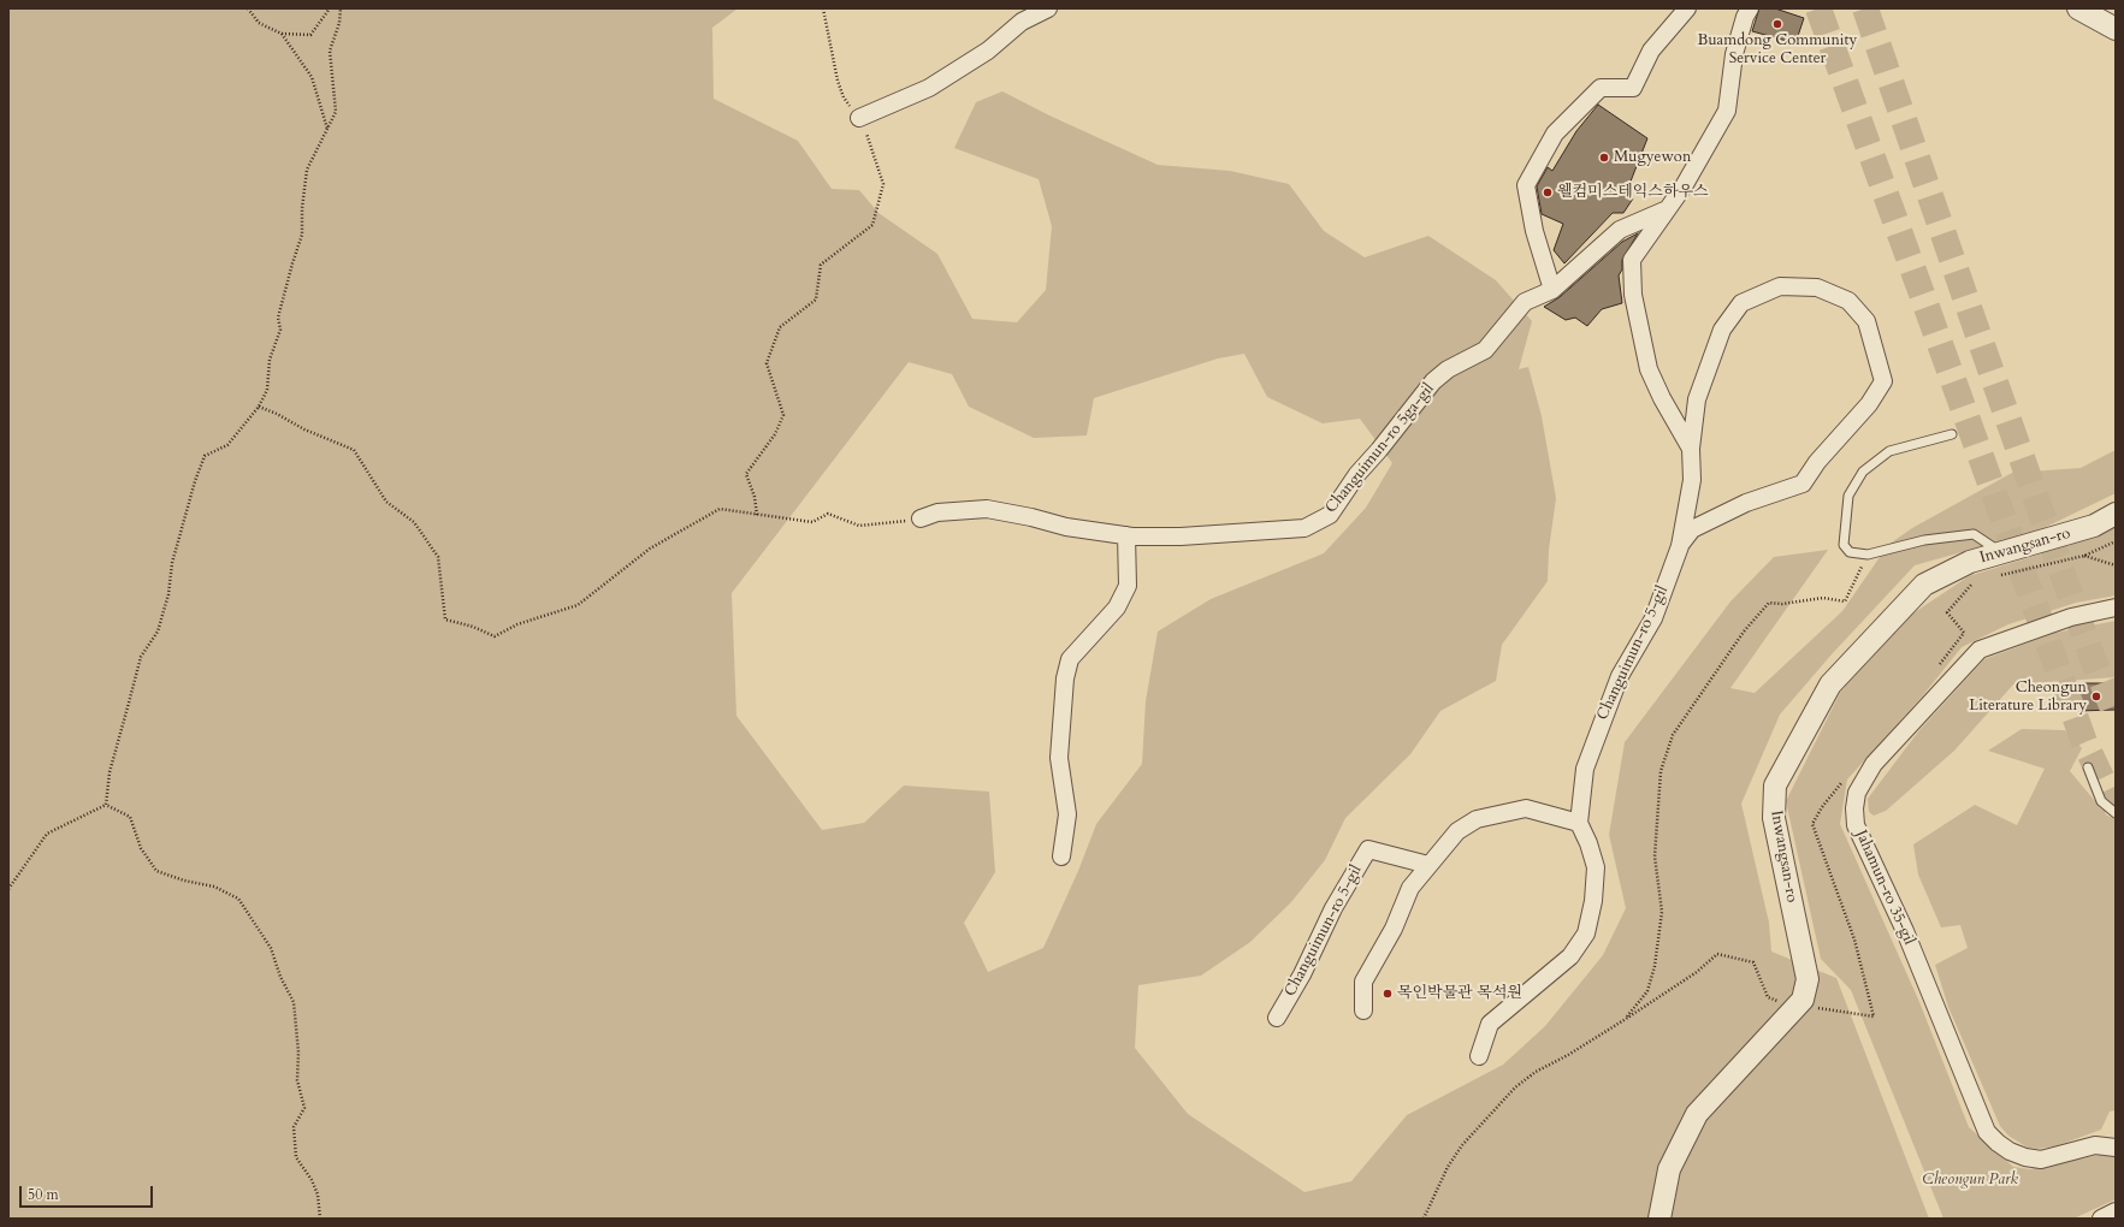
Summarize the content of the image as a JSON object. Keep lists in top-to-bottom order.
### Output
{
  "streets": {
    "street": [
      "Changuimun-ro 5ga-gil",
      "Inwangsan-ro",
      "Changuimun-ro 5-gil",
      "Jahamun-ro 35-gil"
    ]
  },
  "crossings": [
    ["Changuimun-ro 5ga-gil", "Changuimun-ro 5-gil"]
  ],
  "parks": ["Cheongun Park"],
  "places": [
    "Buamdong Community Service Center",
    "Mugyewon",
    "웰컴미스테익스하우스",
    "Cheongun Literature Library",
    "목인박물관 목석원"
  ],
  "scale_bar": "50 m"
}
